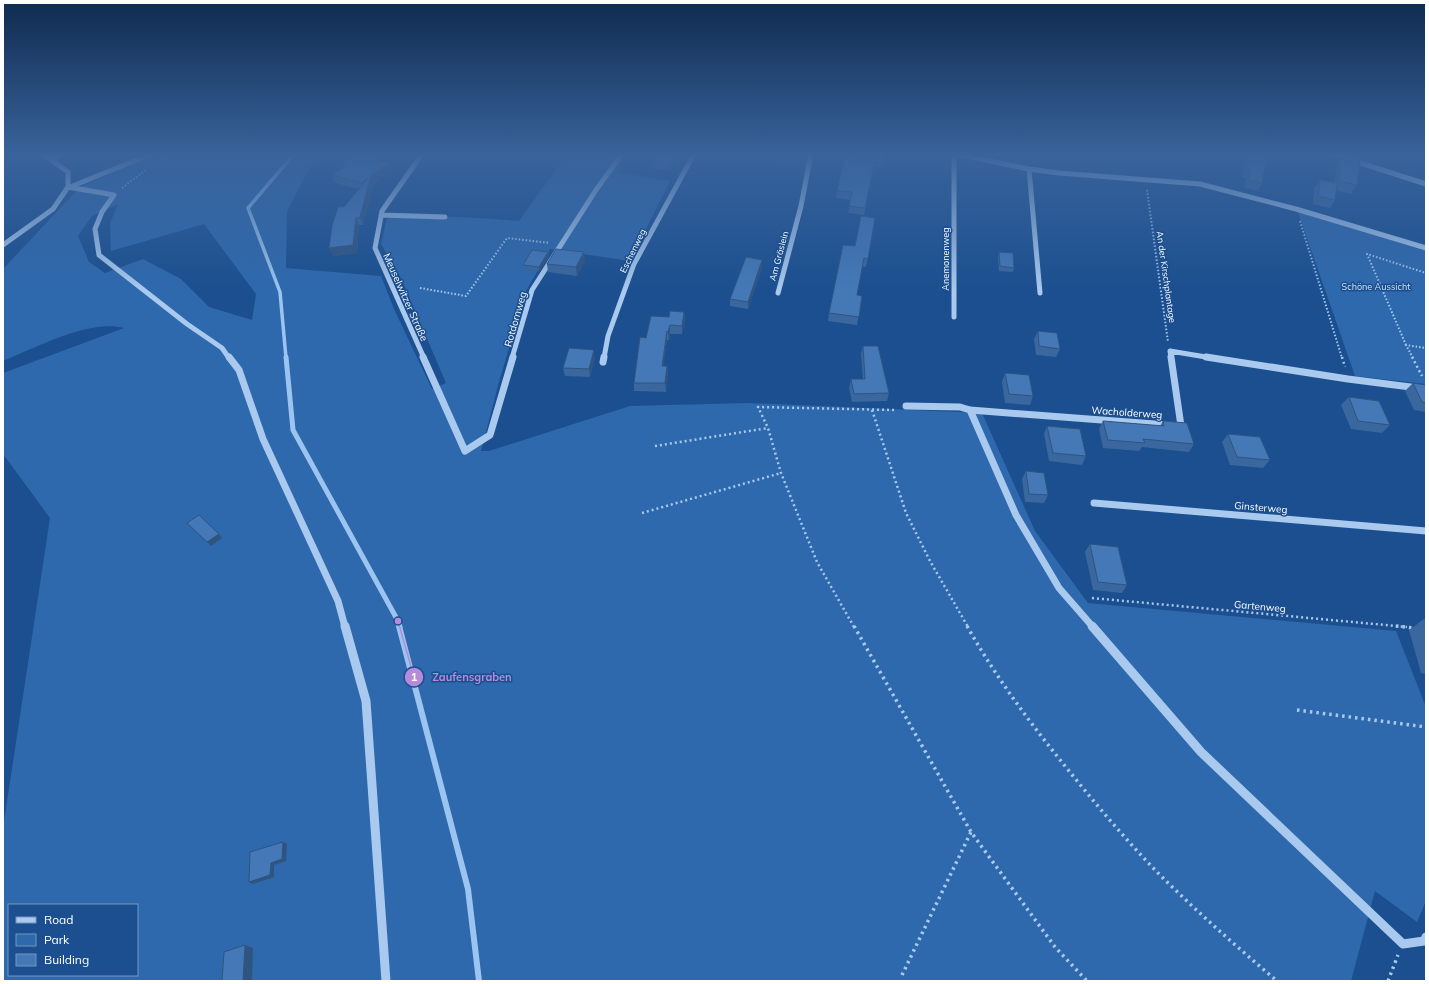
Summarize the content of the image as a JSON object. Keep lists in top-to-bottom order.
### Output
{
  "streets": {
    "street": [
      "Eschenweg",
      "Am Gräslein",
      "Anemonenweg",
      "Meuselwitzer Straße",
      "Rotdornweg",
      "Wacholderweg",
      "Ginsterweg"
    ],
    "path": ["An der Kirschplantage", "Gartenweg"]
  },
  "crossings": [
    ["An der Kirschplantage", "Wacholderweg"],
    ["Meuselwitzer Straße", "Rotdornweg"]
  ],
  "parks": ["Schöne Aussicht"],
  "places": ["Zaufensgraben"],
  "legend": ["Road", "Park", "Building"]
}
